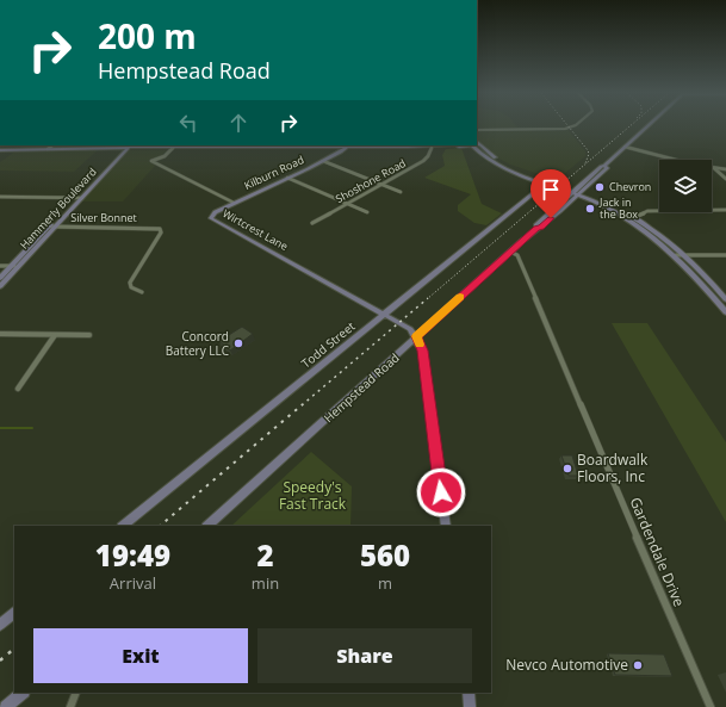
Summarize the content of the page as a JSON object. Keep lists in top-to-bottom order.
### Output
{
  "streets": {
    "main road": [
      "Kilburn Road",
      "Hammerly Boulevard",
      "Wirtcrest Lane",
      "Todd Street",
      "Hempstead Road"
    ],
    "street": ["Shoshone Road", "Silver Bonnet", "Gardendale Drive"]
  },
  "crossings": [
    ["Kilburn Road", "Wirtcrest Lane"],
    ["Hammerly Boulevard", "Silver Bonnet"],
    ["Wirtcrest Lane", "Todd Street"],
    ["Wirtcrest Lane", "Hempstead Road"],
    ["Hempstead Road", "Gardendale Drive"]
  ],
  "parks": ["Speedy's Fast Track"],
  "places": [
    "Chevron",
    "Jack in the Box",
    "Concord Battery LLC",
    "Boardwalk Floors, Inc",
    "Nevco Automotive"
  ],
  "page": {
    "turn": ["200 m", "Hempstead Road"],
    "eta": [
      "19:49",
      "Arrival",
      "2",
      "min",
      "560",
      "m"
    ],
    "buttons": ["Exit", "Share"]
  }
}
